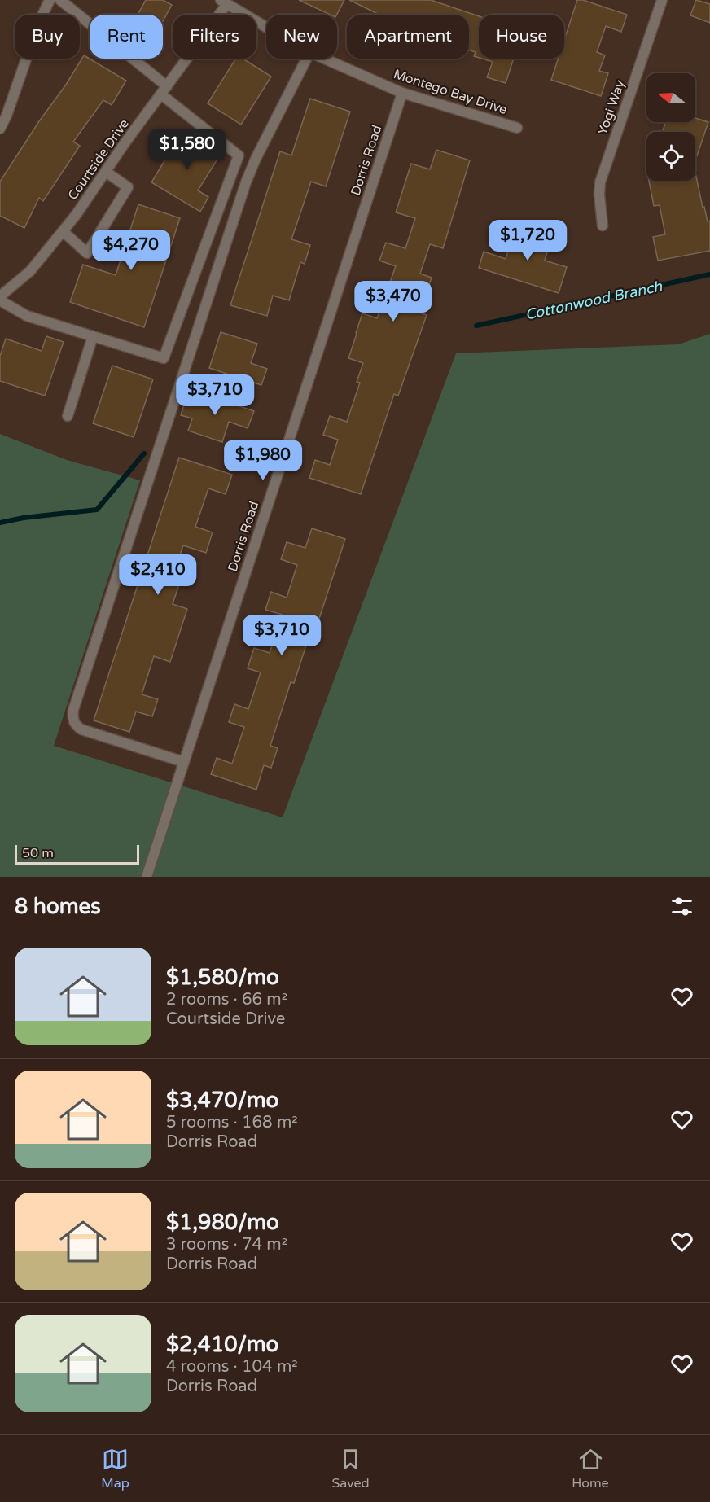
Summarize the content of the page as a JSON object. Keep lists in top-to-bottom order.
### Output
{
  "streets": {
    "street": [
      "Montego Bay Drive",
      "Yogi Way",
      "Courtside Drive",
      "Dorris Road"
    ]
  },
  "crossings": [
    ["Montego Bay Drive", "Courtside Drive"],
    ["Montego Bay Drive", "Dorris Road"]
  ],
  "water": ["Cottonwood Branch"],
  "scale_bar": "50 m",
  "north": "left",
  "page": {
    "chip": [
      "Buy",
      "Rent",
      "Filters",
      "New",
      "Apartment",
      "House"
    ],
    "price": [
      "$1,580",
      "$1,720",
      "$4,270",
      "$3,470",
      "$3,710",
      "$1,980",
      "$2,410",
      "$3,710"
    ],
    "scale": "50 m",
    "heading": "8 homes",
    "list": [
      {
        "name": "$1,580/mo",
        "note": "2 rooms · 66 m² · Courtside Drive"
      },
      {
        "name": "$3,470/mo",
        "note": "5 rooms · 168 m² · Dorris Road"
      },
      {
        "name": "$1,980/mo",
        "note": "3 rooms · 74 m² · Dorris Road"
      },
      {
        "name": "$2,410/mo",
        "note": "4 rooms · 104 m² · Dorris Road"
      }
    ],
    "tabs": ["Map", "Saved", "Home"]
  }
}
